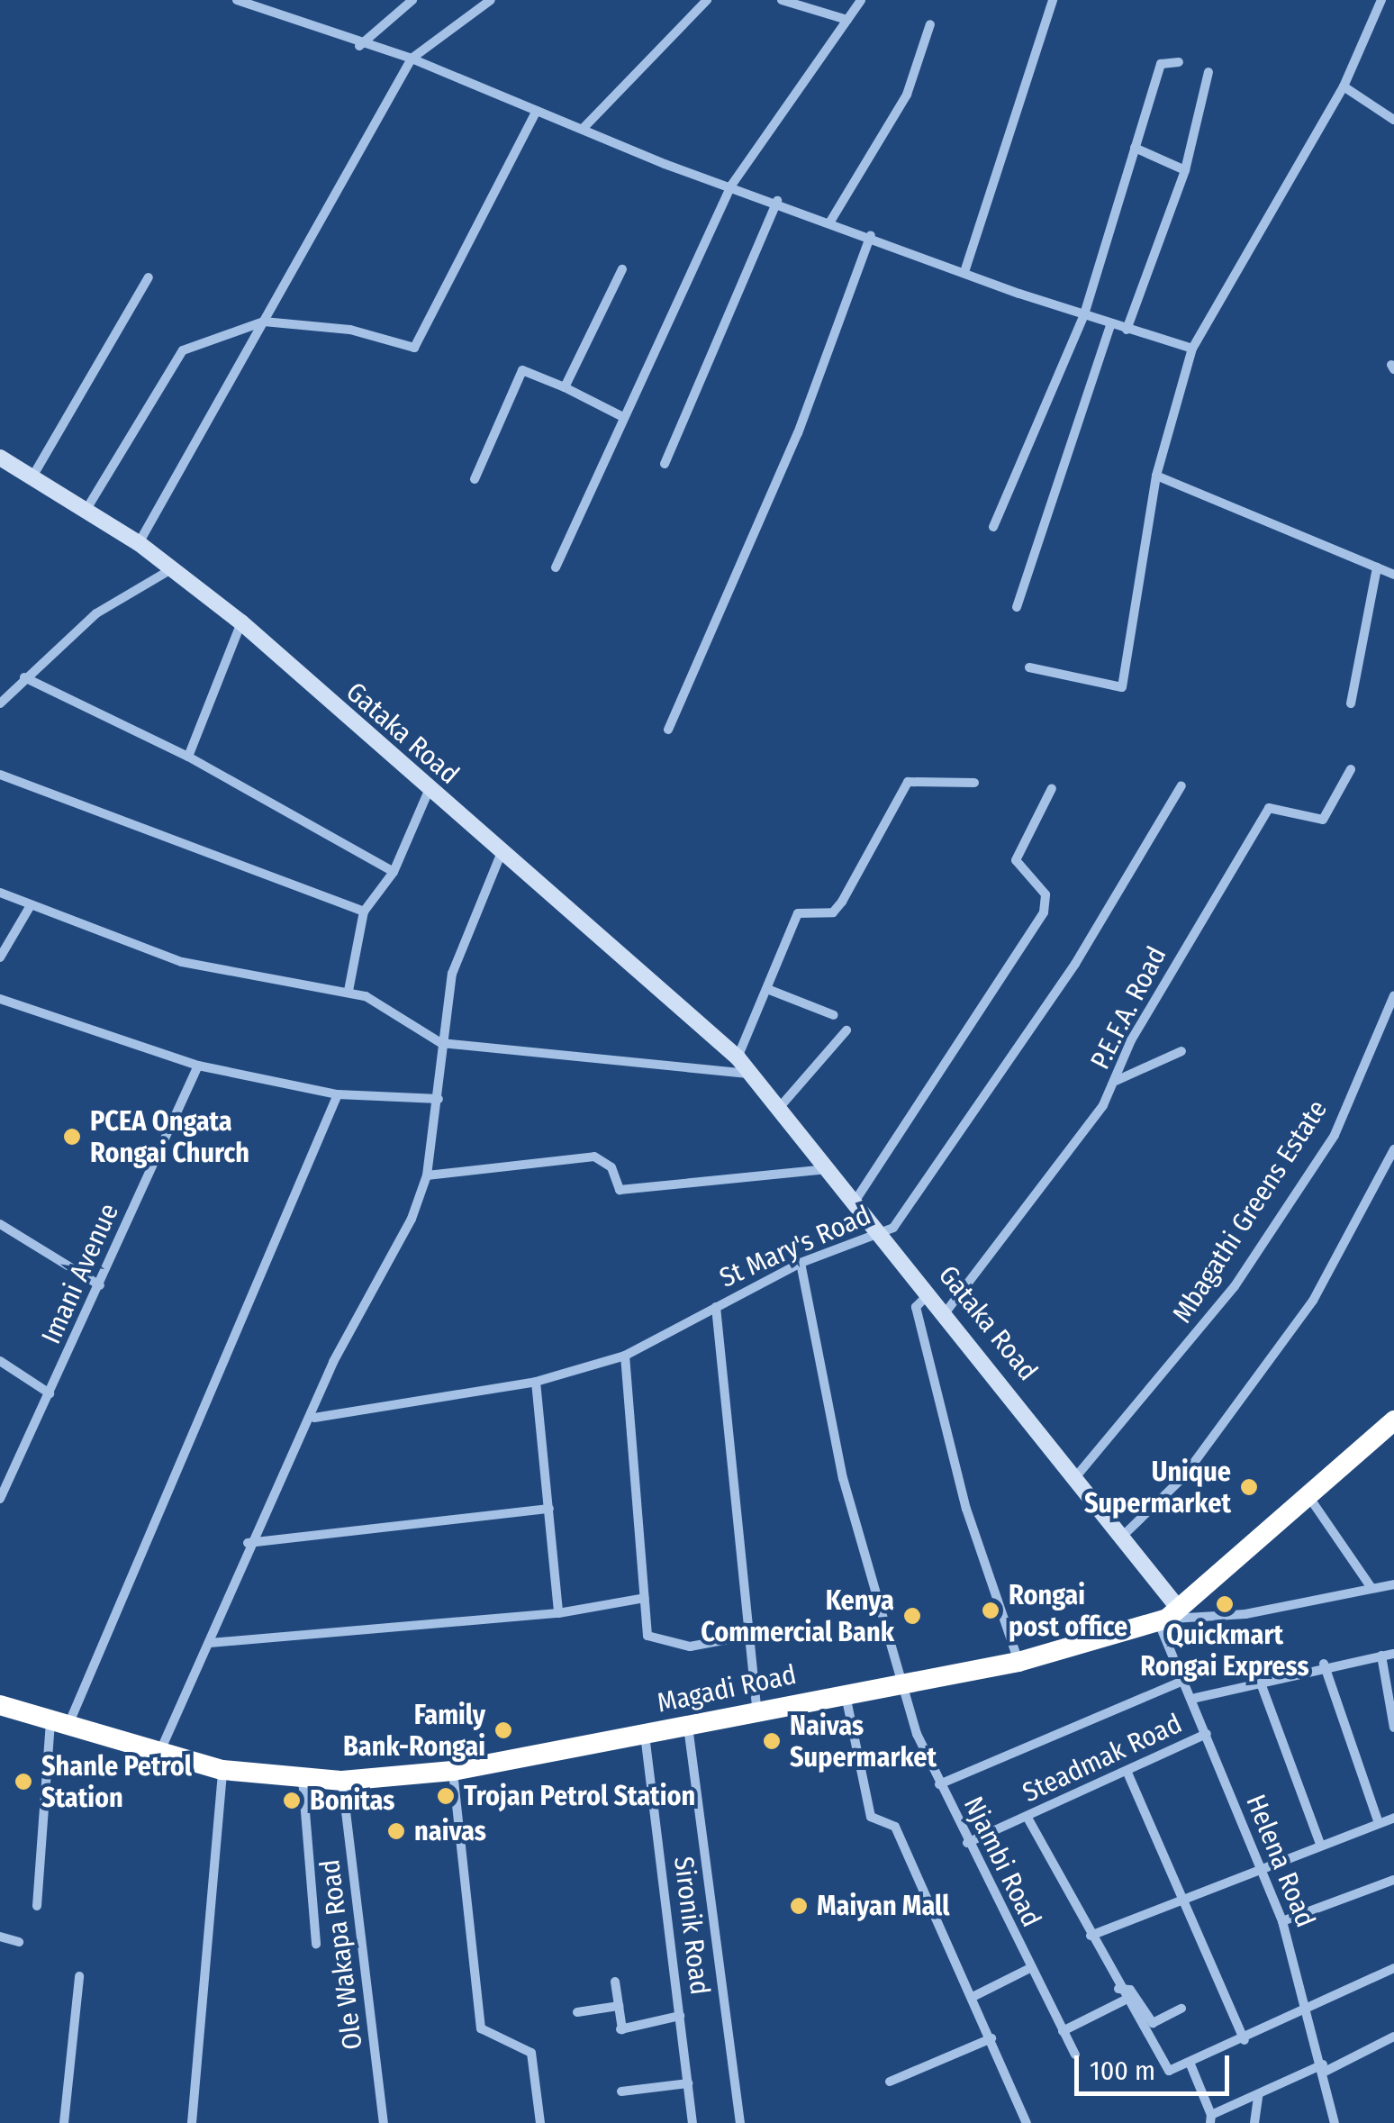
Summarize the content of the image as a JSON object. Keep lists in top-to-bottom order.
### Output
{
  "streets": {
    "highway": ["Magadi Road"],
    "street": [
      "Gataka Road",
      "P.E.F.A. Road",
      "Mbagathi Greens Estate",
      "St Mary's Road",
      "Imani Avenue",
      "Steadmak Road",
      "Helena Road",
      "Njambi Road",
      "Sironik Road",
      "Ole Wakapa Road"
    ]
  },
  "crossings": [
    ["Gataka Road", "P.E.F.A. Road"],
    ["Gataka Road", "Mbagathi Greens Estate"],
    ["Gataka Road", "St Mary's Road"],
    ["Gataka Road", "Magadi Road"],
    ["Gataka Road", "Helena Road"],
    ["St Mary's Road", "Njambi Road"],
    ["Magadi Road", "Helena Road"],
    ["Magadi Road", "Njambi Road"],
    ["Magadi Road", "Sironik Road"],
    ["Magadi Road", "Ole Wakapa Road"],
    ["Steadmak Road", "Helena Road"],
    ["Steadmak Road", "Njambi Road"]
  ],
  "places": [
    "PCEA Ongata Rongai Church",
    "Unique Supermarket",
    "Quickmart Rongai Express",
    "Rongai post office",
    "Kenya Commercial Bank",
    "Family Bank-Rongai",
    "Naivas Supermarket",
    "Shanle Petrol Station",
    "Trojan Petrol Station",
    "Bonitas",
    "naivas",
    "Maiyan Mall"
  ],
  "scale_bar": "100 m"
}
